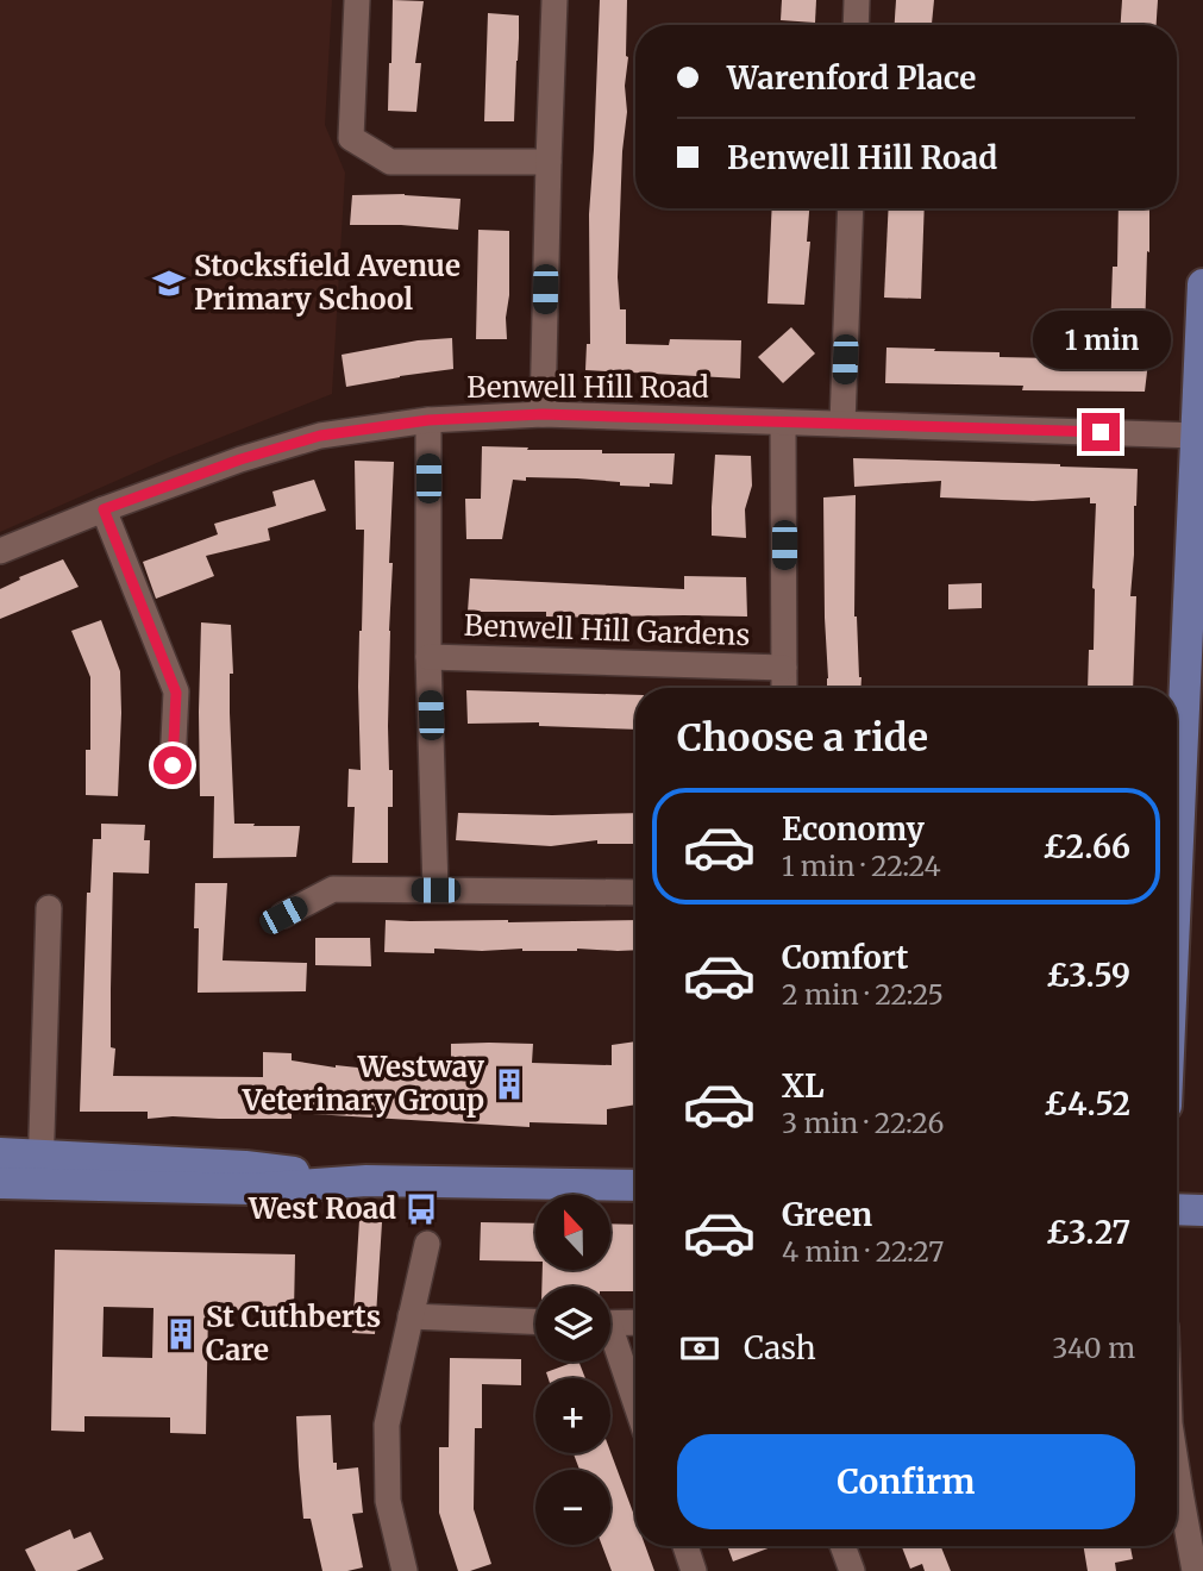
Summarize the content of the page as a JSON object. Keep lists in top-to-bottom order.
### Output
{
  "streets": {
    "street": ["Benwell Hill Road", "Benwell Hill Gardens"]
  },
  "places": {
    "school or university": ["Stocksfield Avenue Primary School"],
    "building": ["Westway Veterinary Group", "St Cuthberts Care"],
    "bus stop": ["West Road"]
  },
  "north": "top",
  "page": {
    "banner": ["Warenford Place", "Benwell Hill Road"],
    "bubble": "1 min",
    "heading": "Choose a ride",
    "list": [
      {
        "name": "Economy",
        "note": "1 min · 22:24",
        "value": "£2.66"
      },
      {
        "name": "Comfort",
        "note": "2 min · 22:25",
        "value": "£3.59"
      },
      {
        "name": "XL",
        "note": "3 min · 22:26",
        "value": "£4.52"
      },
      {
        "name": "Green",
        "note": "4 min · 22:27",
        "value": "£3.27"
      }
    ],
    "map_buttons": ["+", "−"],
    "pay": ["Cash", "340 m"],
    "buttons": "Confirm"
  }
}
